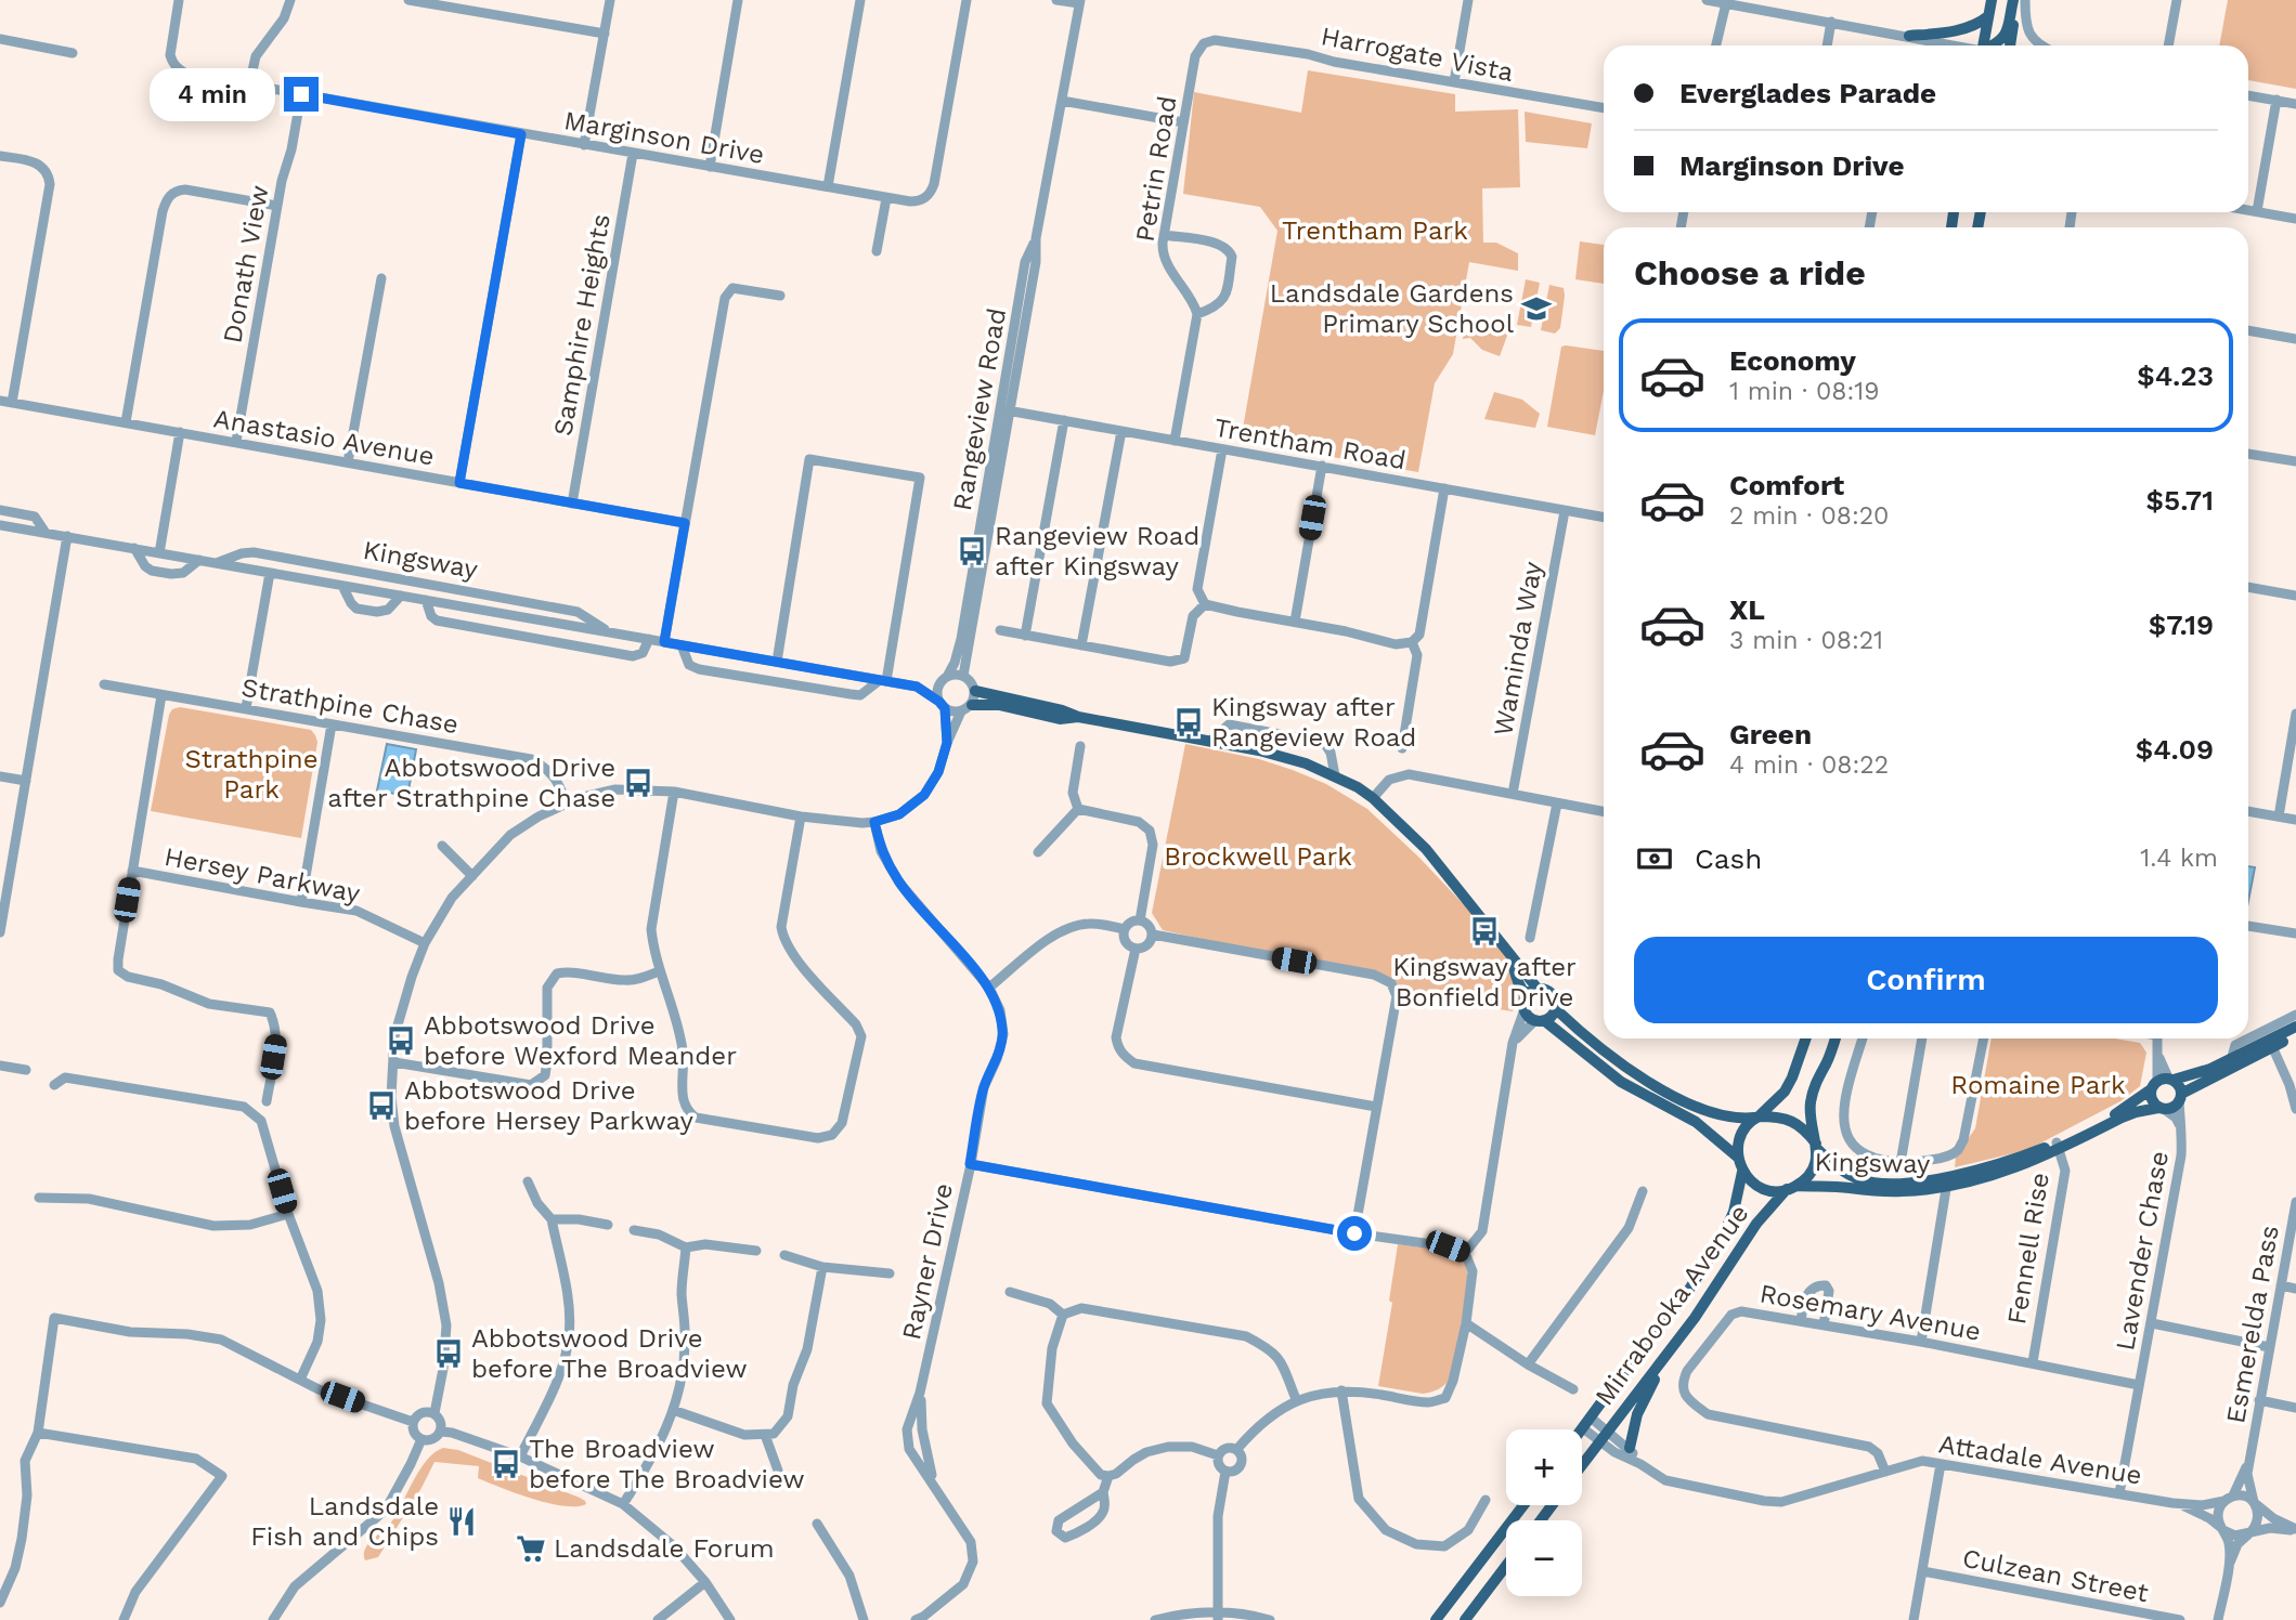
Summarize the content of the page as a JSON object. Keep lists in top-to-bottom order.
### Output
{
  "streets": {
    "main road": ["Kingsway", "Mirrabooka Avenue"],
    "street": [
      "Harrogate Vista",
      "Marginson Drive",
      "Petrin Road",
      "Donath View",
      "Samphire Heights",
      "Rangeview Road",
      "Anastasio Avenue",
      "Trentham Road",
      "Waminda Way",
      "Strathpine Chase",
      "Hersey Parkway",
      "Fennell Rise",
      "Lavender Chase",
      "Rayner Drive",
      "Rosemary Avenue",
      "Esmerelda Pass",
      "Attadale Avenue",
      "Culzean Street"
    ]
  },
  "crossings": [
    ["Harrogate Vista", "Petrin Road"],
    ["Marginson Drive", "Donath View"],
    ["Marginson Drive", "Samphire Heights"],
    ["Donath View", "Anastasio Avenue"],
    ["Samphire Heights", "Anastasio Avenue"],
    ["Rangeview Road", "Trentham Road"],
    ["Rangeview Road", "Kingsway"],
    ["Trentham Road", "Waminda Way"],
    ["Kingsway", "Fennell Rise"],
    ["Kingsway", "Lavender Chase"],
    ["Kingsway", "Mirrabooka Avenue"],
    ["Fennell Rise", "Rosemary Avenue"],
    ["Lavender Chase", "Rosemary Avenue"],
    ["Lavender Chase", "Attadale Avenue"],
    ["Mirrabooka Avenue", "Attadale Avenue"],
    ["Rosemary Avenue", "Attadale Avenue"],
    ["Esmerelda Pass", "Attadale Avenue"]
  ],
  "parks": [
    "Trentham Park",
    "Strathpine Park",
    "Brockwell Park",
    "Romaine Park"
  ],
  "places": {
    "school or university": ["Landsdale Gardens Primary School"],
    "bus stop": [
      "Rangeview Road after Kingsway",
      "Kingsway after Rangeview Road",
      "Abbotswood Drive after Strathpine Chase",
      "Kingsway after Bonfield Drive",
      "Abbotswood Drive before Wexford Meander",
      "Abbotswood Drive before Hersey Parkway",
      "Abbotswood Drive before The Broadview",
      "The Broadview before The Broadview"
    ],
    "restaurant": ["Landsdale Fish and Chips"],
    "supermarket": ["Landsdale Forum"]
  },
  "page": {
    "banner": ["Everglades Parade", "Marginson Drive"],
    "bubble": "4 min",
    "heading": "Choose a ride",
    "list": [
      {
        "name": "Economy",
        "note": "1 min · 08:19",
        "value": "$4.23"
      },
      {
        "name": "Comfort",
        "note": "2 min · 08:20",
        "value": "$5.71"
      },
      {
        "name": "XL",
        "note": "3 min · 08:21",
        "value": "$7.19"
      },
      {
        "name": "Green",
        "note": "4 min · 08:22",
        "value": "$4.09"
      }
    ],
    "pay": ["Cash", "1.4 km"],
    "buttons": "Confirm",
    "map_buttons": ["+", "−"]
  }
}
